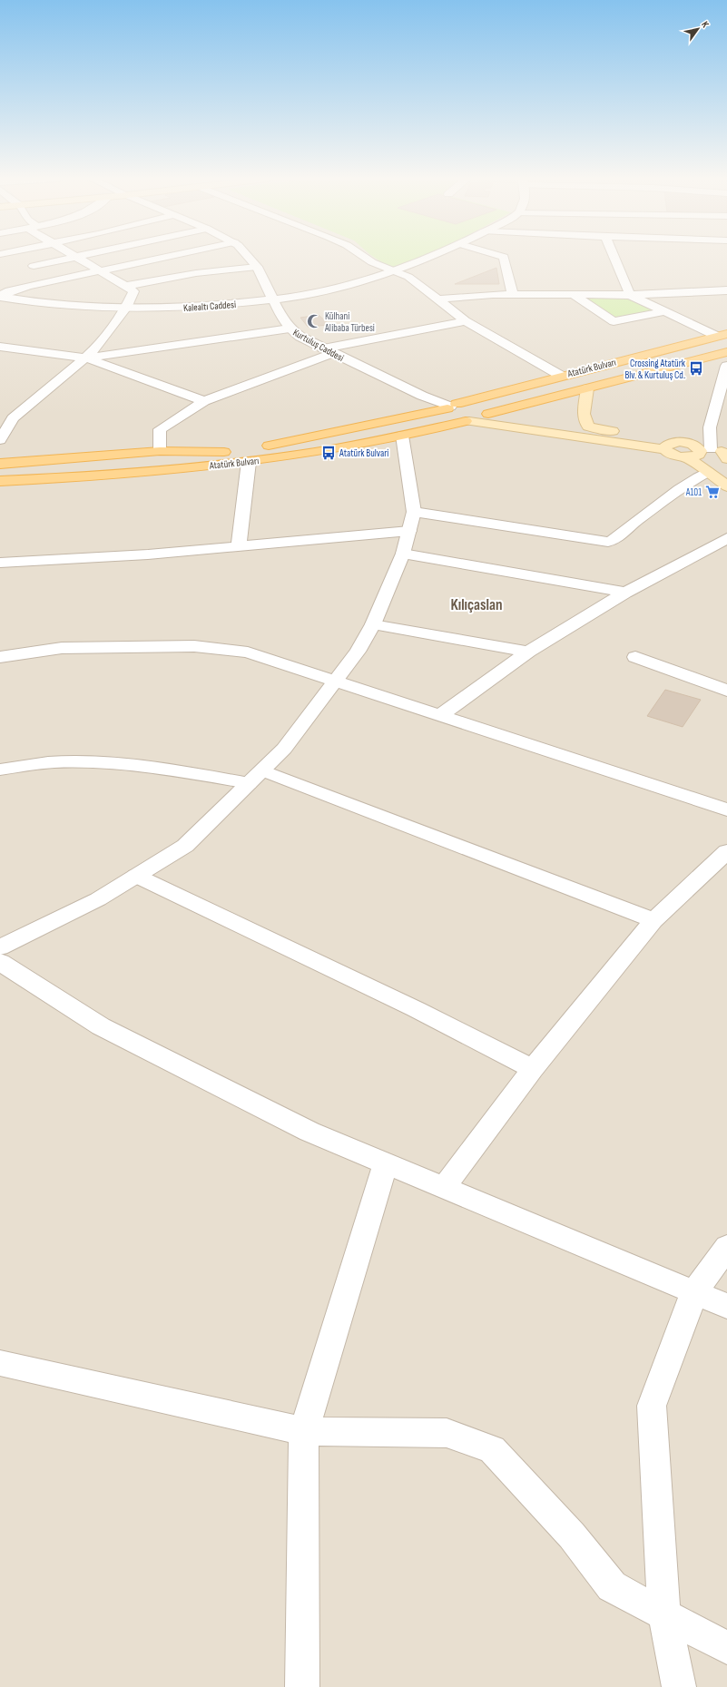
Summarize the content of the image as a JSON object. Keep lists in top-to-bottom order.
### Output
{
  "streets": {
    "main road": ["Atatürk Bulvarı"],
    "street": ["Kalealtı Caddesi", "Kurtuluş Caddesi"]
  },
  "crossings": [
    ["Kalealtı Caddesi", "Kurtuluş Caddesi"],
    ["Kurtuluş Caddesi", "Atatürk Bulvarı"]
  ],
  "districts": ["Kılıçaslan"],
  "places": {
    "mosque": ["Külhani Alibaba Türbesi"],
    "bus stop": ["Crossing Atatürk Blv. & Kurtuluş Cd.", "Atatürk Bulvari"],
    "supermarket": ["A101"]
  },
  "north": "top right"
}
